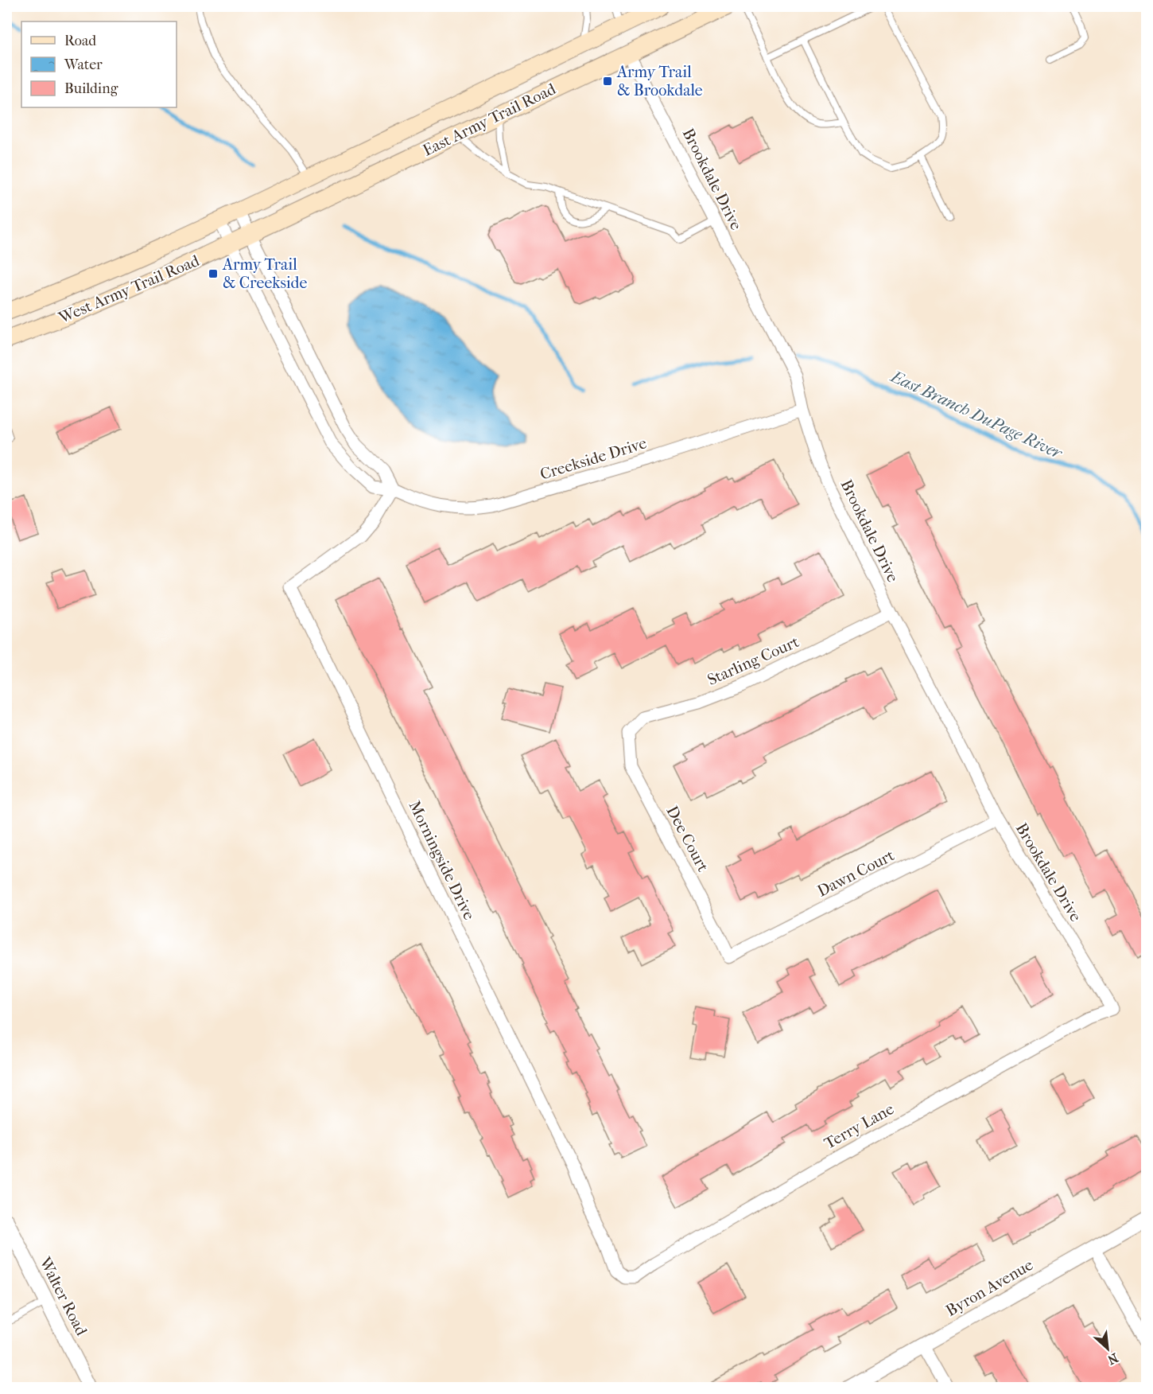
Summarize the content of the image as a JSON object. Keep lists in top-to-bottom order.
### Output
{
  "streets": {
    "main road": ["East Army Trail Road", "West Army Trail Road"],
    "street": [
      "Brookdale Drive",
      "Creekside Drive",
      "Starling Court",
      "Dee Court",
      "Morningside Drive",
      "Dawn Court",
      "Terry Lane",
      "Byron Avenue",
      "Walter Road"
    ]
  },
  "crossings": [
    ["East Army Trail Road", "Brookdale Drive"],
    ["East Army Trail Road", "West Army Trail Road"],
    ["East Army Trail Road", "Creekside Drive"],
    ["Brookdale Drive", "Creekside Drive"],
    ["Brookdale Drive", "Starling Court"],
    ["Brookdale Drive", "Dawn Court"],
    ["Brookdale Drive", "Terry Lane"],
    ["West Army Trail Road", "Creekside Drive"],
    ["Creekside Drive", "Morningside Drive"],
    ["Starling Court", "Dee Court"],
    ["Dee Court", "Dawn Court"],
    ["Morningside Drive", "Terry Lane"]
  ],
  "water": ["East Branch DuPage River"],
  "places": {
    "transit": ["Army Trail & Brookdale", "Army Trail & Creekside"]
  },
  "legend": ["Road", "Water", "Building"],
  "north": "bottom right"
}
